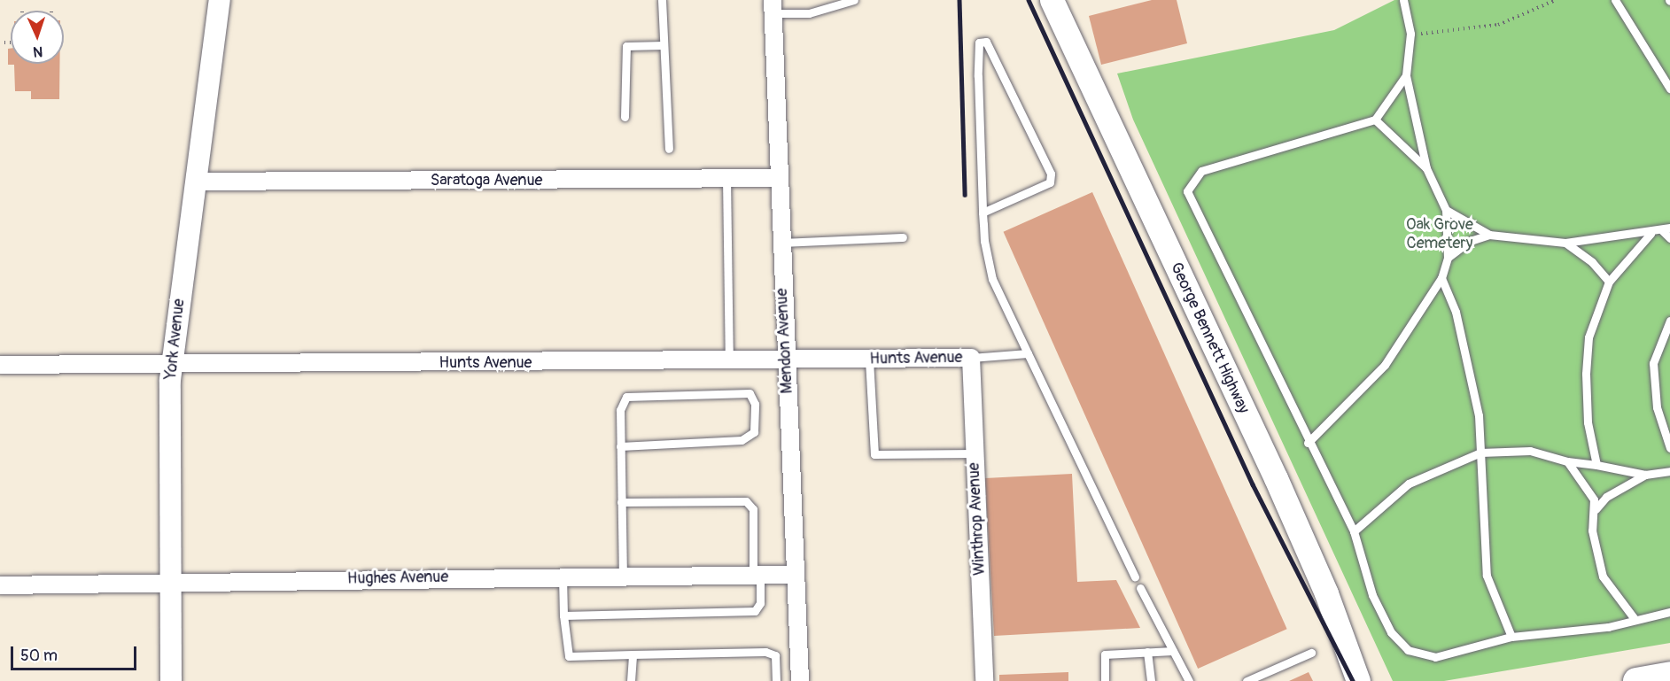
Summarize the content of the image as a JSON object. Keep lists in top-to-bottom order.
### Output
{
  "streets": {
    "main road": ["George Bennett Highway"],
    "street": [
      "Saratoga Avenue",
      "York Avenue",
      "Mendon Avenue",
      "Hunts Avenue",
      "Winthrop Avenue",
      "Hughes Avenue"
    ]
  },
  "crossings": [
    ["Saratoga Avenue", "York Avenue"],
    ["Saratoga Avenue", "Mendon Avenue"],
    ["York Avenue", "Hunts Avenue"],
    ["York Avenue", "Hughes Avenue"],
    ["Mendon Avenue", "Hunts Avenue"],
    ["Mendon Avenue", "Hughes Avenue"],
    ["Hunts Avenue", "Winthrop Avenue"]
  ],
  "parks": ["Oak Grove Cemetery"],
  "scale_bar": "50 m",
  "north": "bottom"
}
